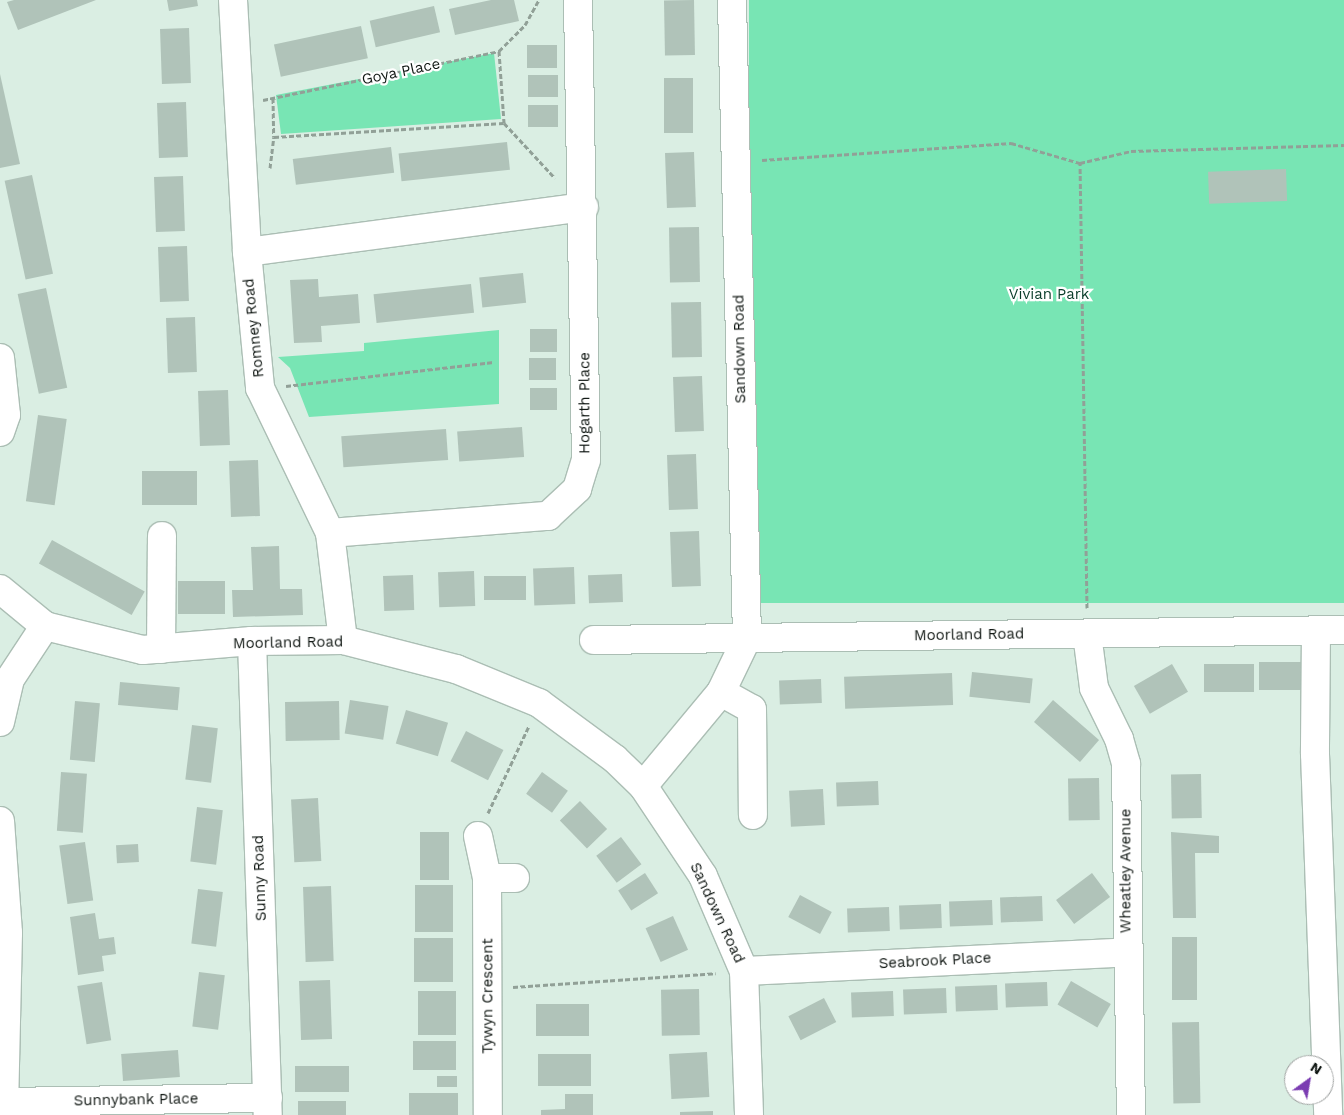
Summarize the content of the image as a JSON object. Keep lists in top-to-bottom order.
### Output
{
  "streets": {
    "street": [
      "Romney Road",
      "Sandown Road",
      "Hogarth Place",
      "Moorland Road",
      "Wheatley Avenue",
      "Sunny Road",
      "Seabrook Place",
      "Tywyn Crescent",
      "Sunnybank Place"
    ],
    "path": ["Goya Place"]
  },
  "crossings": [
    ["Goya Place", "Romney Road"],
    ["Romney Road", "Hogarth Place"],
    ["Romney Road", "Moorland Road"],
    ["Sandown Road", "Moorland Road"],
    ["Sandown Road", "Seabrook Place"],
    ["Moorland Road", "Wheatley Avenue"],
    ["Moorland Road", "Sunny Road"],
    ["Wheatley Avenue", "Seabrook Place"],
    ["Sunny Road", "Sunnybank Place"]
  ],
  "parks": ["Vivian Park"],
  "north": "top right"
}
